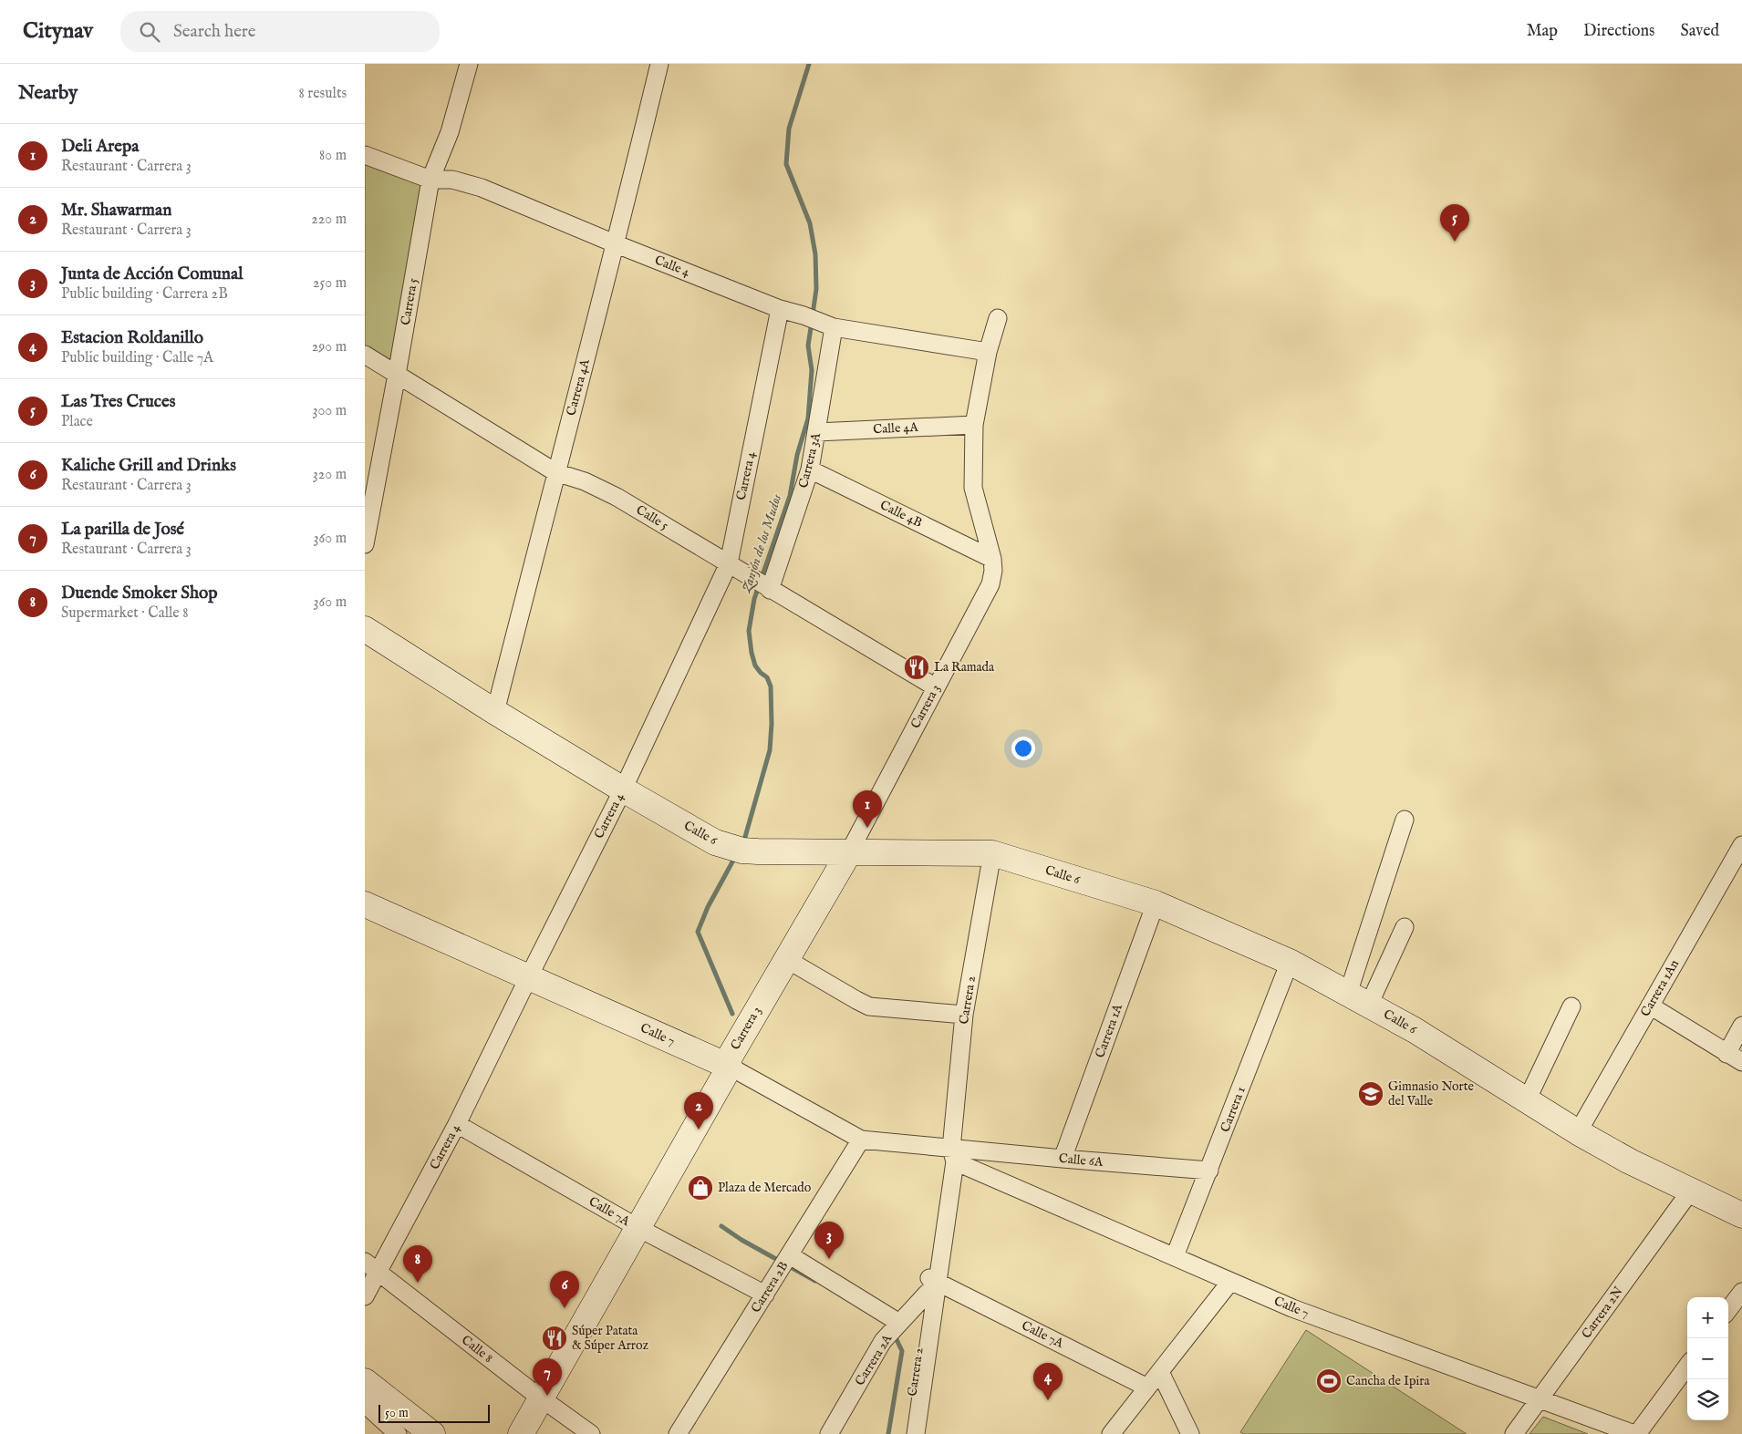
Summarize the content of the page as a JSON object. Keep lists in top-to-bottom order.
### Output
{
  "streets": {
    "street": [
      "Calle 4",
      "Carrera 5",
      "Carrera 4A",
      "Calle 4A",
      "Carrera 3A",
      "Carrera 4",
      "Calle 4B",
      "Calle 5",
      "Carrera 3",
      "Calle 6",
      "Carrera 1An",
      "Carrera 2",
      "Carrera 1A",
      "Calle 7",
      "Carrera 1",
      "Calle 6A",
      "Calle 7A",
      "Carrera 2B",
      "Carrera 2N",
      "Calle 8",
      "Carrera 2A"
    ]
  },
  "crossings": [
    ["Calle 4", "Carrera 5"],
    ["Calle 4", "Carrera 4A"],
    ["Calle 4", "Carrera 3A"],
    ["Calle 4", "Carrera 4"],
    ["Calle 4", "Carrera 3"],
    ["Carrera 5", "Calle 5"],
    ["Carrera 4A", "Calle 5"],
    ["Carrera 4A", "Calle 6"],
    ["Calle 4A", "Carrera 3A"],
    ["Calle 4A", "Carrera 3"],
    ["Carrera 3A", "Calle 4B"],
    ["Carrera 3A", "Calle 5"],
    ["Carrera 4", "Calle 5"],
    ["Carrera 4", "Calle 6"],
    ["Carrera 4", "Calle 7"],
    ["Carrera 4", "Calle 7A"],
    ["Carrera 4", "Calle 8"],
    ["Calle 4B", "Carrera 3"],
    ["Calle 5", "Carrera 3"],
    ["Carrera 3", "Calle 6"],
    ["Carrera 3", "Calle 7"],
    ["Carrera 3", "Calle 7A"],
    ["Carrera 3", "Calle 8"],
    ["Calle 6", "Carrera 1An"],
    ["Calle 6", "Carrera 2"],
    ["Calle 6", "Carrera 1A"],
    ["Calle 6", "Carrera 1"],
    ["Calle 6", "Carrera 2N"],
    ["Carrera 2", "Calle 7"],
    ["Carrera 2", "Calle 6A"],
    ["Carrera 2", "Calle 7A"],
    ["Carrera 2", "Carrera 2A"],
    ["Carrera 1A", "Calle 6A"],
    ["Calle 7", "Carrera 1"],
    ["Calle 7", "Calle 6A"],
    ["Calle 7", "Carrera 2B"],
    ["Calle 7", "Carrera 2N"],
    ["Carrera 1", "Calle 6A"],
    ["Calle 7A", "Carrera 2B"],
    ["Calle 7A", "Carrera 2A"]
  ],
  "water": ["Zanjón de los Mudos"],
  "places": {
    "restaurant": ["La Ramada", "Súper Patata & Súper Arroz"],
    "school or university": ["Gimnasio Norte del Valle"],
    "shop": ["Plaza de Mercado"],
    "sports": ["Cancha de Ipira"]
  },
  "scale_bar": "50 m",
  "page": {
    "header": "Citynav",
    "search": "Search here",
    "nav": ["Map", "Directions", "Saved"],
    "heading": ["Nearby", "8 results"],
    "list": [
      {
        "mark": "1",
        "name": "Deli Arepa",
        "note": "Restaurant · Carrera 3",
        "value": "80 m"
      },
      {
        "mark": "2",
        "name": "Mr. Shawarman",
        "note": "Restaurant · Carrera 3",
        "value": "220 m"
      },
      {
        "mark": "3",
        "name": "Junta de Acción Comunal",
        "note": "Public building · Carrera 2B",
        "value": "250 m"
      },
      {
        "mark": "4",
        "name": "Estacion Roldanillo",
        "note": "Public building · Calle 7A",
        "value": "290 m"
      },
      {
        "mark": "5",
        "name": "Las Tres Cruces",
        "note": "Place",
        "value": "300 m"
      },
      {
        "mark": "6",
        "name": "Kaliche Grill and Drinks",
        "note": "Restaurant · Carrera 3",
        "value": "320 m"
      },
      {
        "mark": "7",
        "name": "La parilla de José",
        "note": "Restaurant · Carrera 3",
        "value": "360 m"
      },
      {
        "mark": "8",
        "name": "Duende Smoker Shop",
        "note": "Supermarket · Calle 8",
        "value": "360 m"
      }
    ],
    "pins": [
      "5",
      "1",
      "2",
      "3",
      "8",
      "6",
      "7",
      "4"
    ],
    "map_buttons": ["+", "−"],
    "scale": "50 m"
  }
}
